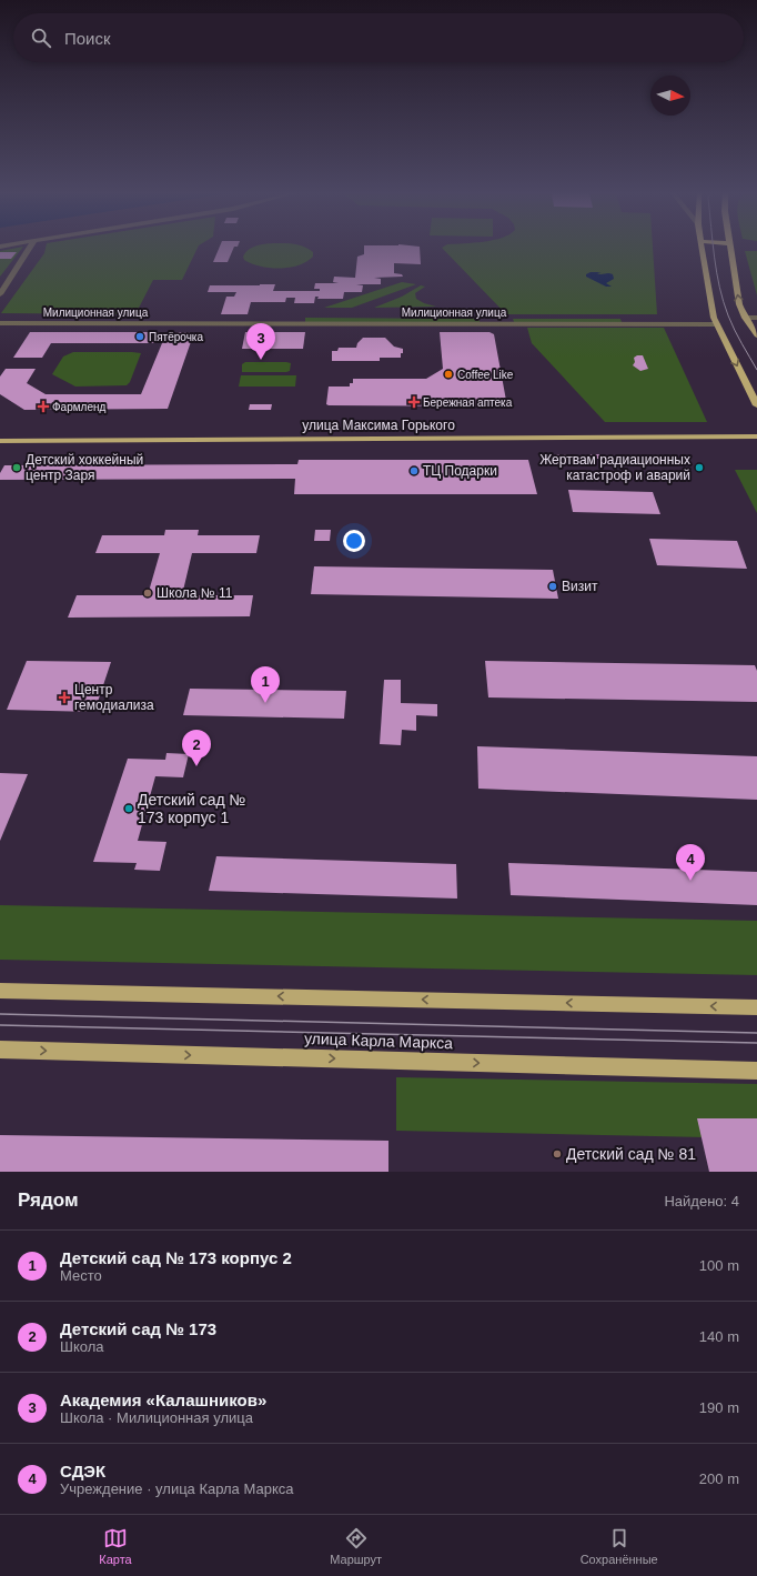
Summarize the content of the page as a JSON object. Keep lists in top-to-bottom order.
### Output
{
  "streets": {
    "main road": ["улица Максима Горького", "улица Карла Маркса"],
    "street": ["Милиционная улица"]
  },
  "places": {
    "other": [
      "Пятёрочка",
      "Coffee Like",
      "Детский хоккейный центр Заря",
      "Жертвам радиационных катастроф и аварий",
      "ТЦ Подарки",
      "Визит",
      "Школа № 11",
      "Детский сад № 173 корпус 1",
      "Детский сад № 81"
    ],
    "health": ["Бережная аптека", "Фармленд", "Центр гемодиализа"]
  },
  "north": "right",
  "page": {
    "search": "Поиск",
    "pins": [
      "3",
      "1",
      "2",
      "4"
    ],
    "heading": ["Рядом", "Найдено: 4"],
    "list": [
      {
        "mark": "1",
        "name": "Детский сад № 173 корпус 2",
        "note": "Место",
        "value": "100 m"
      },
      {
        "mark": "2",
        "name": "Детский сад № 173",
        "note": "Школа",
        "value": "140 m"
      },
      {
        "mark": "3",
        "name": "Академия «Калашников»",
        "note": "Школа · Милиционная улица",
        "value": "190 m"
      },
      {
        "mark": "4",
        "name": "СДЭК",
        "note": "Учреждение · улица Карла Маркса",
        "value": "200 m"
      }
    ],
    "nav": ["Карта", "Маршрут", "Сохранённые"]
  }
}
